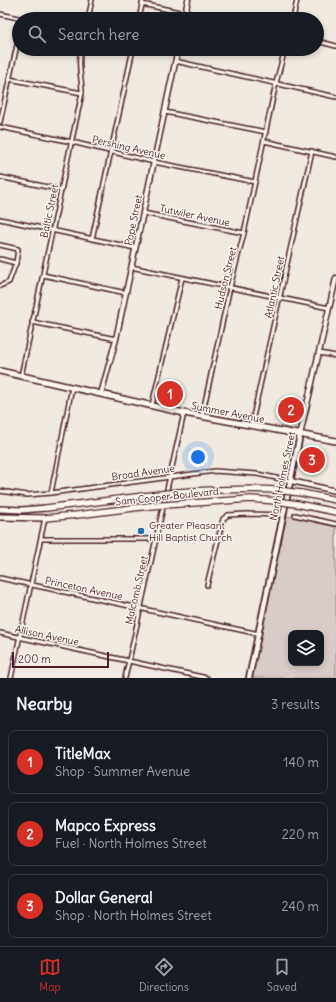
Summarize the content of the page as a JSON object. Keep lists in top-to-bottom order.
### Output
{
  "streets": {
    "highway": ["Sam Cooper Boulevard"],
    "main road": ["Summer Avenue", "North Holmes Street"],
    "street": [
      "Pershing Avenue",
      "Baltic Street",
      "Tutwiler Avenue",
      "Pope Street",
      "Hudson Street",
      "Atlantic Street",
      "Broad Avenue",
      "Princeton Avenue",
      "Malcomb Street",
      "Allison Avenue"
    ]
  },
  "crossings": [
    ["Pershing Avenue", "Baltic Street"],
    ["Pershing Avenue", "Pope Street"],
    ["Pershing Avenue", "Hudson Street"],
    ["Baltic Street", "Summer Avenue"],
    ["Tutwiler Avenue", "Pope Street"],
    ["Tutwiler Avenue", "Hudson Street"],
    ["Pope Street", "Summer Avenue"],
    ["Hudson Street", "Summer Avenue"],
    ["Atlantic Street", "Summer Avenue"],
    ["Summer Avenue", "North Holmes Street"],
    ["Summer Avenue", "Malcomb Street"],
    ["Broad Avenue", "North Holmes Street"],
    ["Broad Avenue", "Malcomb Street"],
    ["North Holmes Street", "Princeton Avenue"],
    ["Princeton Avenue", "Malcomb Street"],
    ["Malcomb Street", "Allison Avenue"]
  ],
  "places": ["Greater Pleasant Hill Baptist Church"],
  "scale_bar": "200 m",
  "page": {
    "search": "Search here",
    "pins": ["1", "2", "3"],
    "scale": "200 m",
    "heading": ["Nearby", "3 results"],
    "list": [
      {
        "mark": "1",
        "name": "TitleMax",
        "note": "Shop · Summer Avenue",
        "value": "140 m"
      },
      {
        "mark": "2",
        "name": "Mapco Express",
        "note": "Fuel · North Holmes Street",
        "value": "220 m"
      },
      {
        "mark": "3",
        "name": "Dollar General",
        "note": "Shop · North Holmes Street",
        "value": "240 m"
      }
    ],
    "nav": ["Map", "Directions", "Saved"]
  }
}
